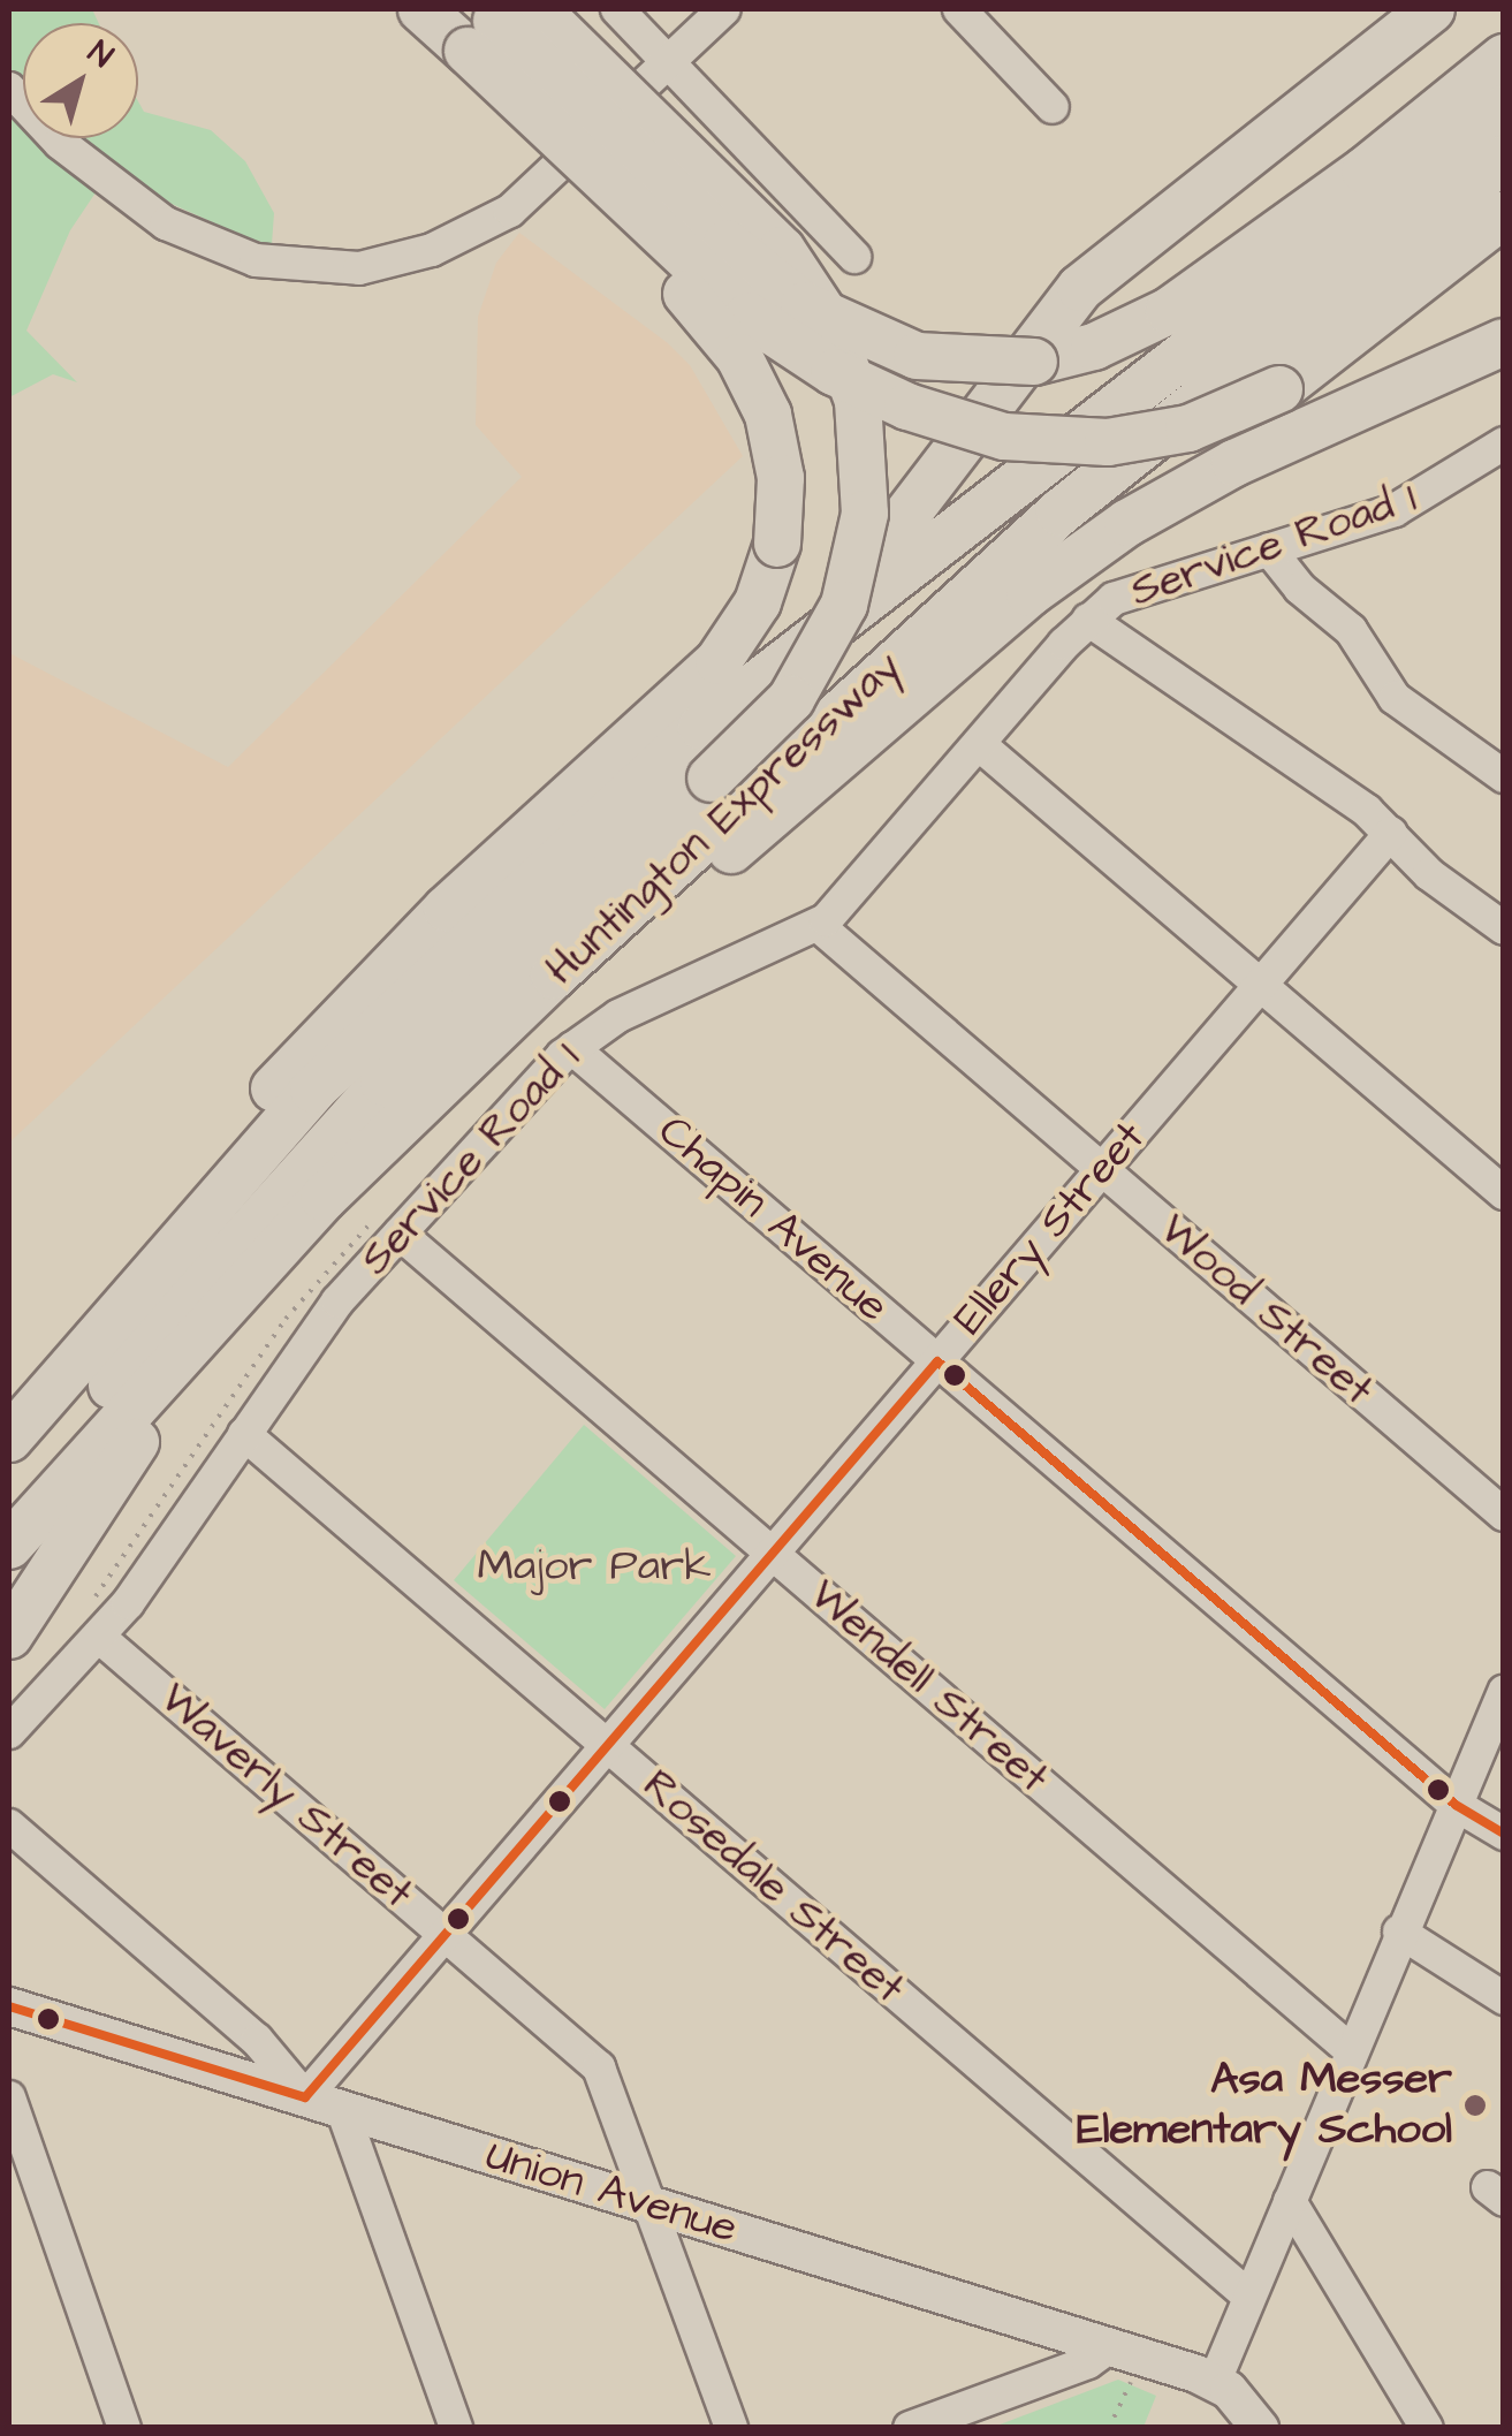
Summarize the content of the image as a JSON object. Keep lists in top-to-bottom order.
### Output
{
  "streets": {
    "highway": ["Huntington Expressway"],
    "main road": ["Union Avenue"],
    "street": [
      "Service Road 1",
      "Chapin Avenue",
      "Ellery Street",
      "Wood Street",
      "Wendell Street",
      "Waverly Street",
      "Rosedale Street"
    ]
  },
  "crossings": [
    ["Service Road 1", "Chapin Avenue"],
    ["Service Road 1", "Wood Street"],
    ["Service Road 1", "Wendell Street"],
    ["Service Road 1", "Waverly Street"],
    ["Service Road 1", "Rosedale Street"],
    ["Chapin Avenue", "Ellery Street"],
    ["Ellery Street", "Wood Street"],
    ["Ellery Street", "Wendell Street"],
    ["Ellery Street", "Waverly Street"],
    ["Ellery Street", "Rosedale Street"],
    ["Ellery Street", "Union Avenue"],
    ["Waverly Street", "Union Avenue"]
  ],
  "parks": ["Major Park"],
  "places": ["Asa Messer Elementary School"],
  "north": "top right"
}
